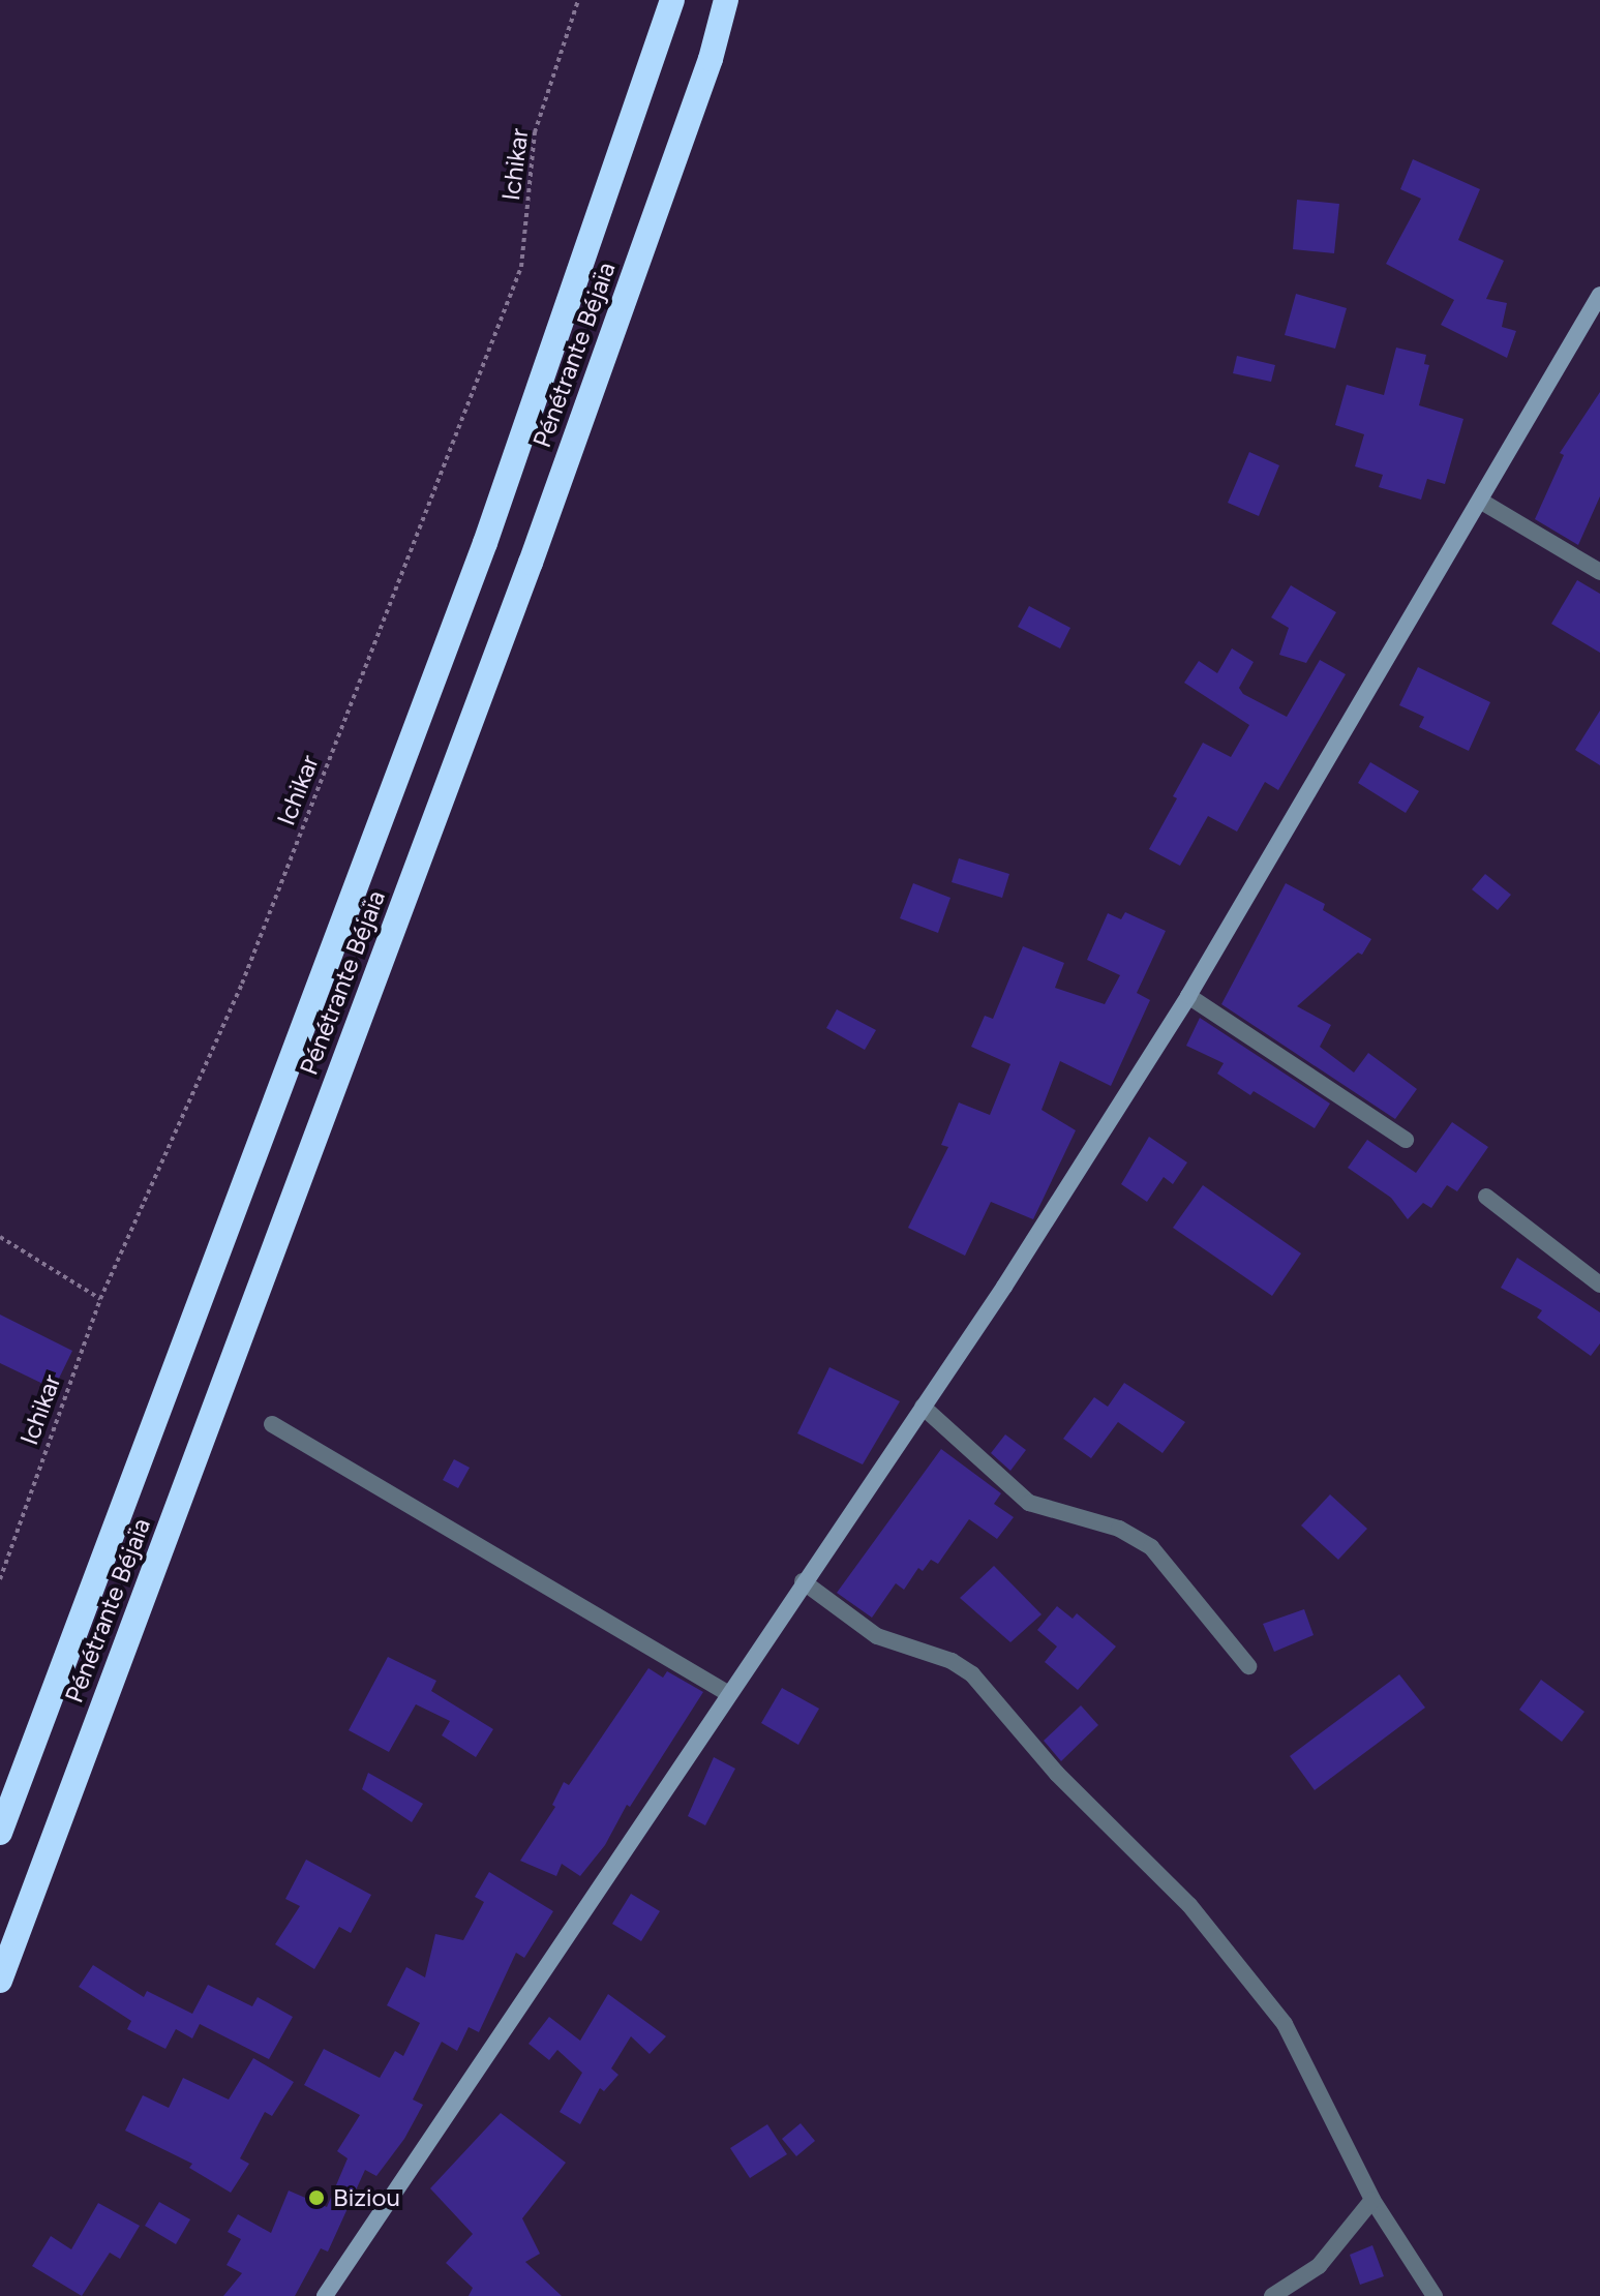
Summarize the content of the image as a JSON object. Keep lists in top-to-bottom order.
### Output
{
  "streets": {
    "highway": ["Pénétrante Béjaïa"],
    "path": ["Ichikar"]
  },
  "places": ["Biziou"]
}
